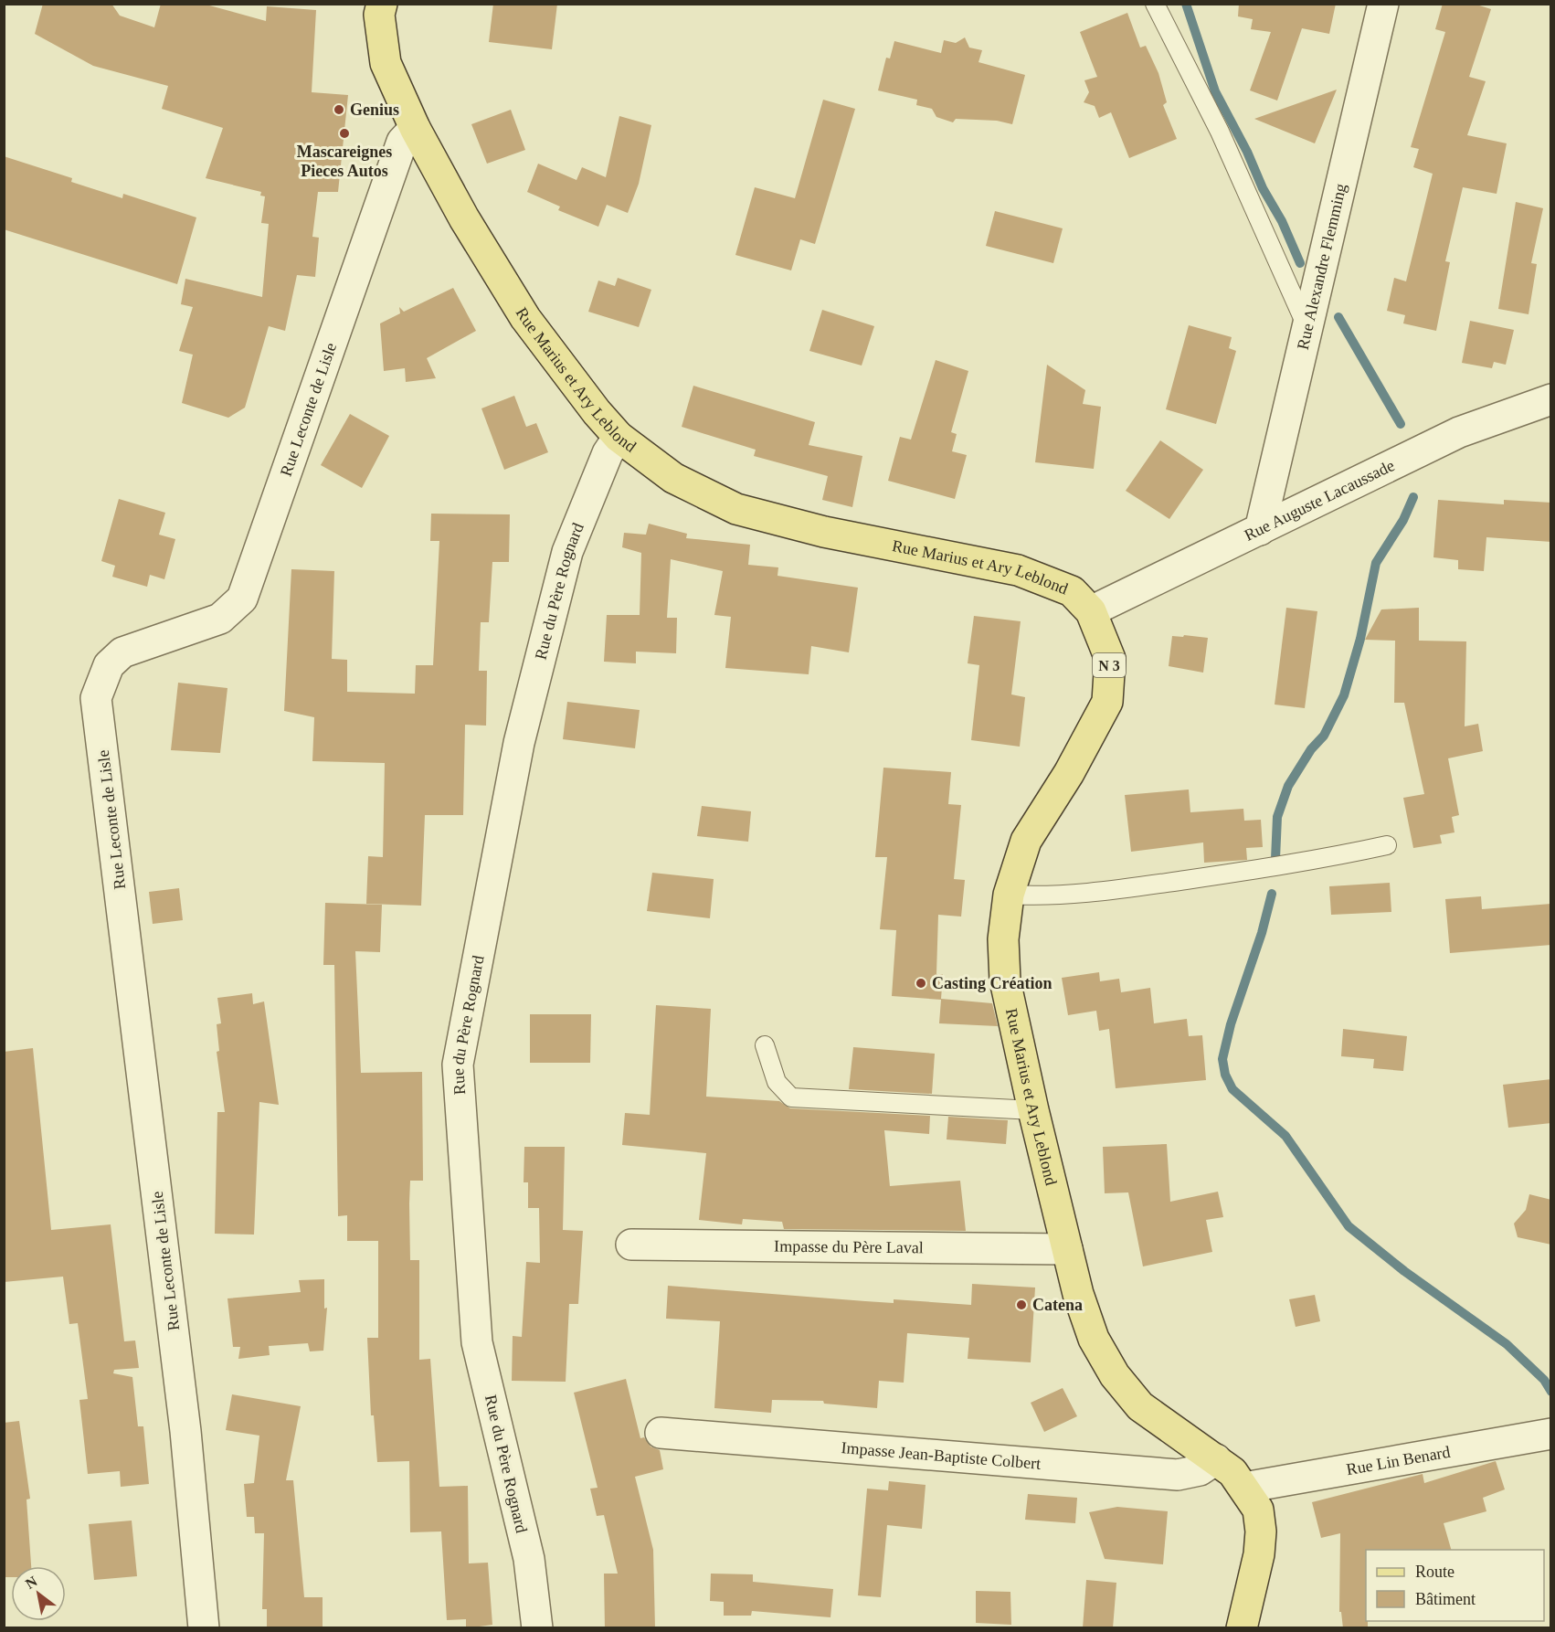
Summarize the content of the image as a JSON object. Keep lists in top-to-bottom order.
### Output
{
  "streets": {
    "main road": ["Rue Marius et Ary Leblond", "N 3"],
    "street": [
      "Rue Alexandre Flemming",
      "Rue Leconte de Lisle",
      "Rue Auguste Lacaussade",
      "Rue du Père Rognard",
      "Impasse du Père Laval",
      "Impasse Jean-Baptiste Colbert",
      "Rue Lin Benard"
    ]
  },
  "crossings": [
    ["Rue Alexandre Flemming", "Rue Auguste Lacaussade"],
    ["Rue Marius et Ary Leblond", "Rue Leconte de Lisle"],
    ["Rue Marius et Ary Leblond", "Rue Auguste Lacaussade"],
    ["Rue Marius et Ary Leblond", "Rue du Père Rognard"],
    ["Rue Marius et Ary Leblond", "Impasse du Père Laval"],
    ["Rue Marius et Ary Leblond", "Impasse Jean-Baptiste Colbert"],
    ["Rue Marius et Ary Leblond", "Rue Lin Benard"]
  ],
  "places": [
    "Genius",
    "Mascareignes Pieces Autos",
    "Casting Création",
    "Catena"
  ],
  "legend": ["Route", "Bâtiment"],
  "north": "top left"
}
